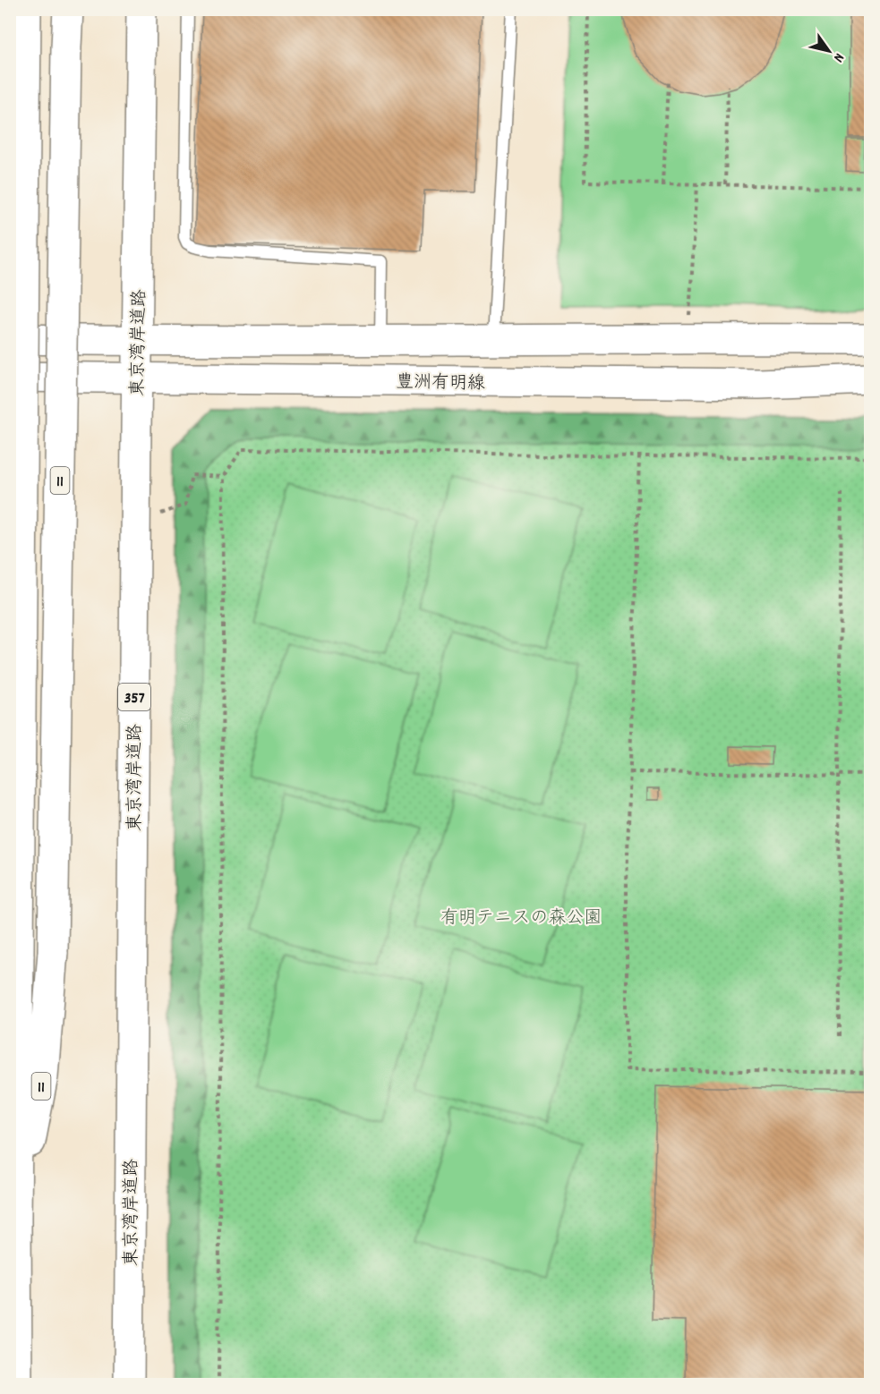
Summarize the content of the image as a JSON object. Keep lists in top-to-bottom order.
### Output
{
  "streets": {
    "main road": [
      "東京湾岸道路",
      "豊洲有明線",
      "11",
      "357"
    ]
  },
  "crossings": [
    ["東京湾岸道路", "豊洲有明線"]
  ],
  "parks": ["有明テニスの森公園"],
  "north": "bottom right"
}
